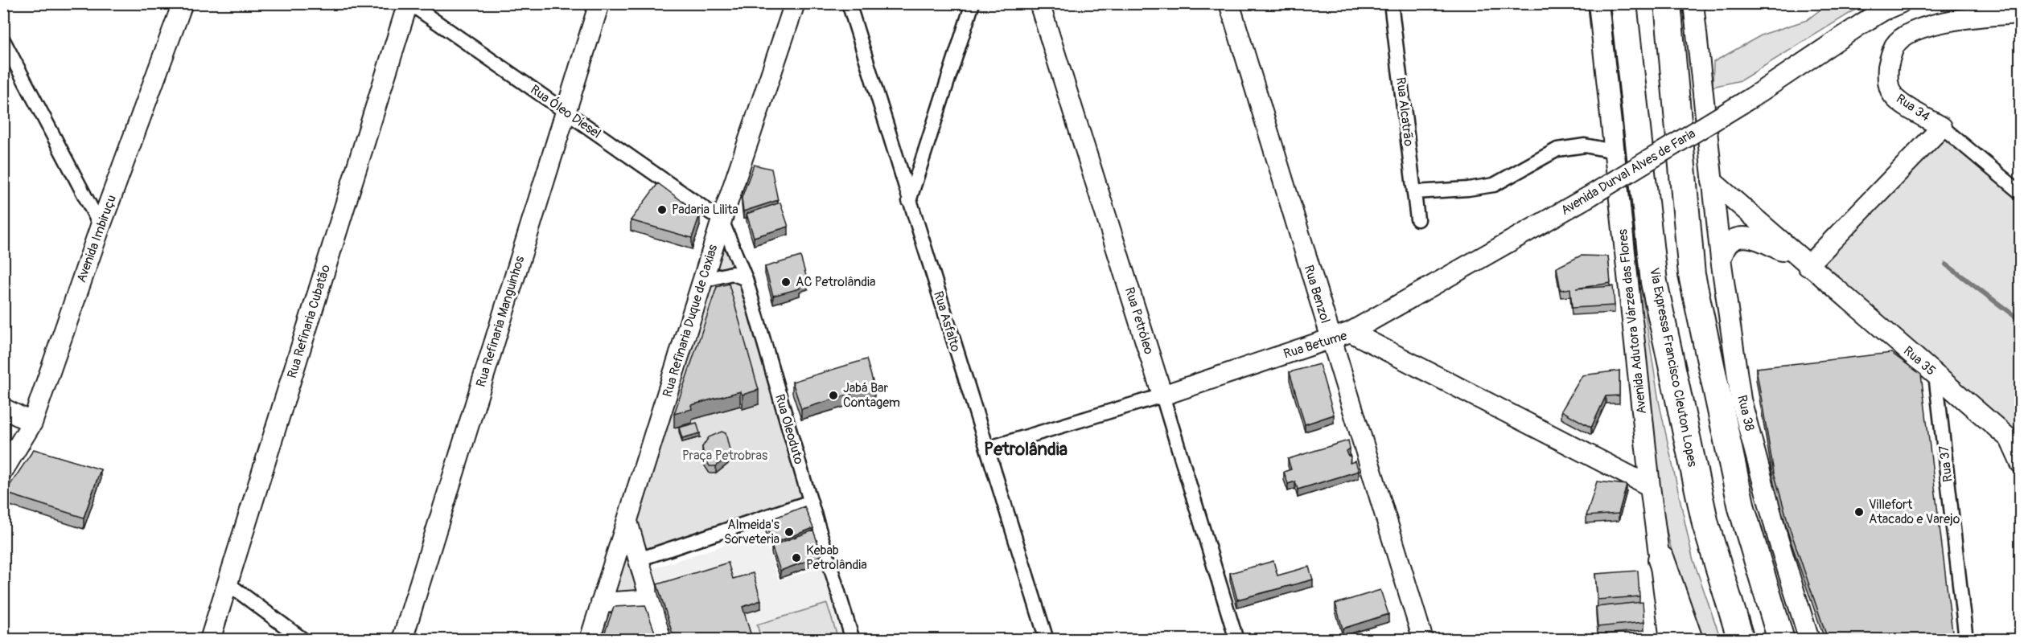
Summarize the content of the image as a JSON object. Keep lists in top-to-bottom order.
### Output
{
  "streets": {
    "highway": ["Via Expressa Francisco Cleuton Lopes"],
    "street": [
      "Rua 34",
      "Rua Óleo Diesel",
      "Rua Alcatrão",
      "Avenida Durval Alves de Faria",
      "Avenida Imbiruçu",
      "Rua Benzol",
      "Rua Refinaria Duque de Caxias",
      "Rua Petróleo",
      "Rua Refinaria Cubatão",
      "Rua Refinaria Manguinhos",
      "Rua Asfalto",
      "Avenida Adutora Várzea das Flores",
      "Rua Betume",
      "Rua 35",
      "Rua 38",
      "Rua Oleoduto",
      "Rua 37"
    ]
  },
  "crossings": [
    ["Rua Óleo Diesel", "Rua Refinaria Duque de Caxias"],
    ["Rua Óleo Diesel", "Rua Refinaria Cubatão"],
    ["Rua Óleo Diesel", "Rua Refinaria Manguinhos"],
    ["Rua Óleo Diesel", "Rua Oleoduto"],
    ["Avenida Durval Alves de Faria", "Rua Betume"],
    ["Rua Benzol", "Rua Betume"],
    ["Rua Refinaria Duque de Caxias", "Rua Oleoduto"],
    ["Rua Petróleo", "Rua Betume"],
    ["Rua Asfalto", "Rua Betume"],
    ["Avenida Adutora Várzea das Flores", "Rua Betume"],
    ["Rua 35", "Rua 38"],
    ["Rua 35", "Rua 37"]
  ],
  "districts": ["Petrolândia"],
  "parks": ["Praça Petrobras"],
  "places": [
    "Padaria Lilita",
    "AC Petrolândia",
    "Jabá Bar Contagem",
    "Villefort Atacado e Varejo",
    "Almeida's Sorveteria",
    "Kebab Petrolândia"
  ]
}
